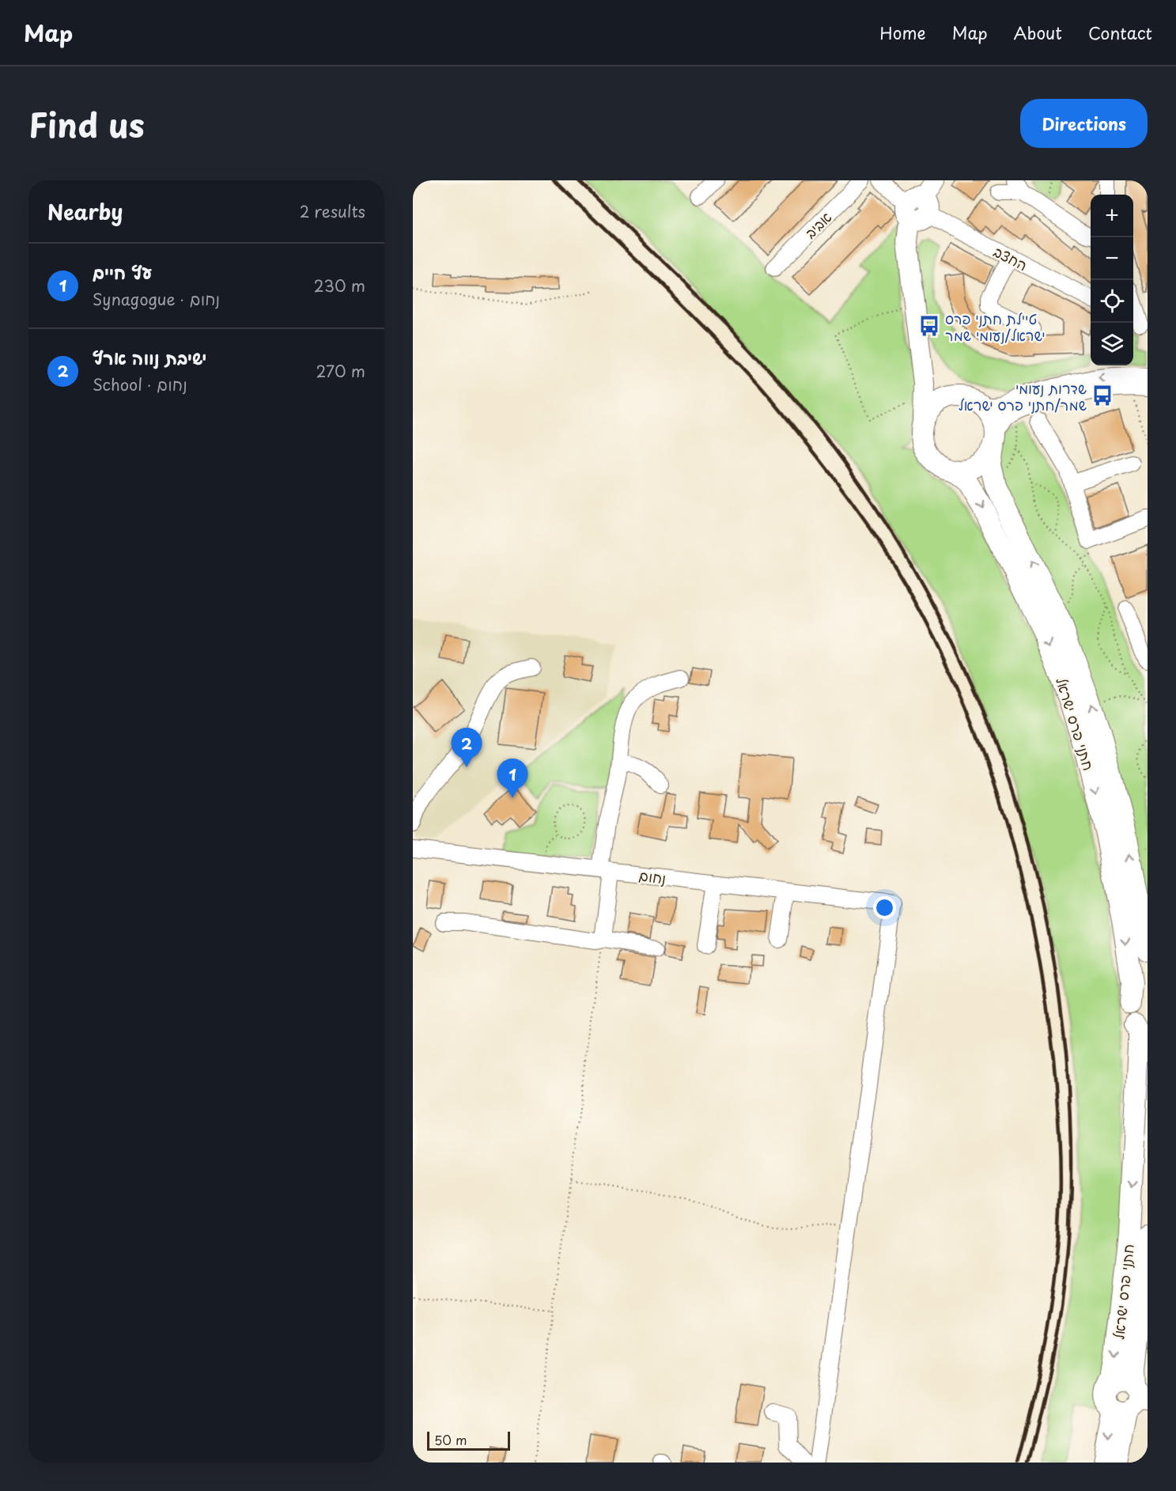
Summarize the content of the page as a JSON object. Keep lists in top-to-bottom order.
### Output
{
  "streets": {
    "main road": ["חתני פרס ישראל"],
    "street": ["אביב", "החצב", "נחום"]
  },
  "places": {
    "bus stop": ["טיילת חתני פרס ישראל/נעומי שמר", "שדרות נעומי שמר/חתני פרס ישראל"]
  },
  "scale_bar": "50 m",
  "page": {
    "header": "Map",
    "nav": [
      "Home",
      "Map",
      "About",
      "Contact"
    ],
    "title": "Find us",
    "buttons": "Directions",
    "heading": ["Nearby", "2 results"],
    "map_buttons": ["+", "−"],
    "list": [
      {
        "mark": "1",
        "name": "עץ חיים",
        "note": "Synagogue · נחום",
        "value": "230 m"
      },
      {
        "mark": "2",
        "name": "ישיבת נווה ארץ",
        "note": "School · נחום",
        "value": "270 m"
      }
    ],
    "pins": ["2", "1"],
    "scale": "50 m"
  }
}
